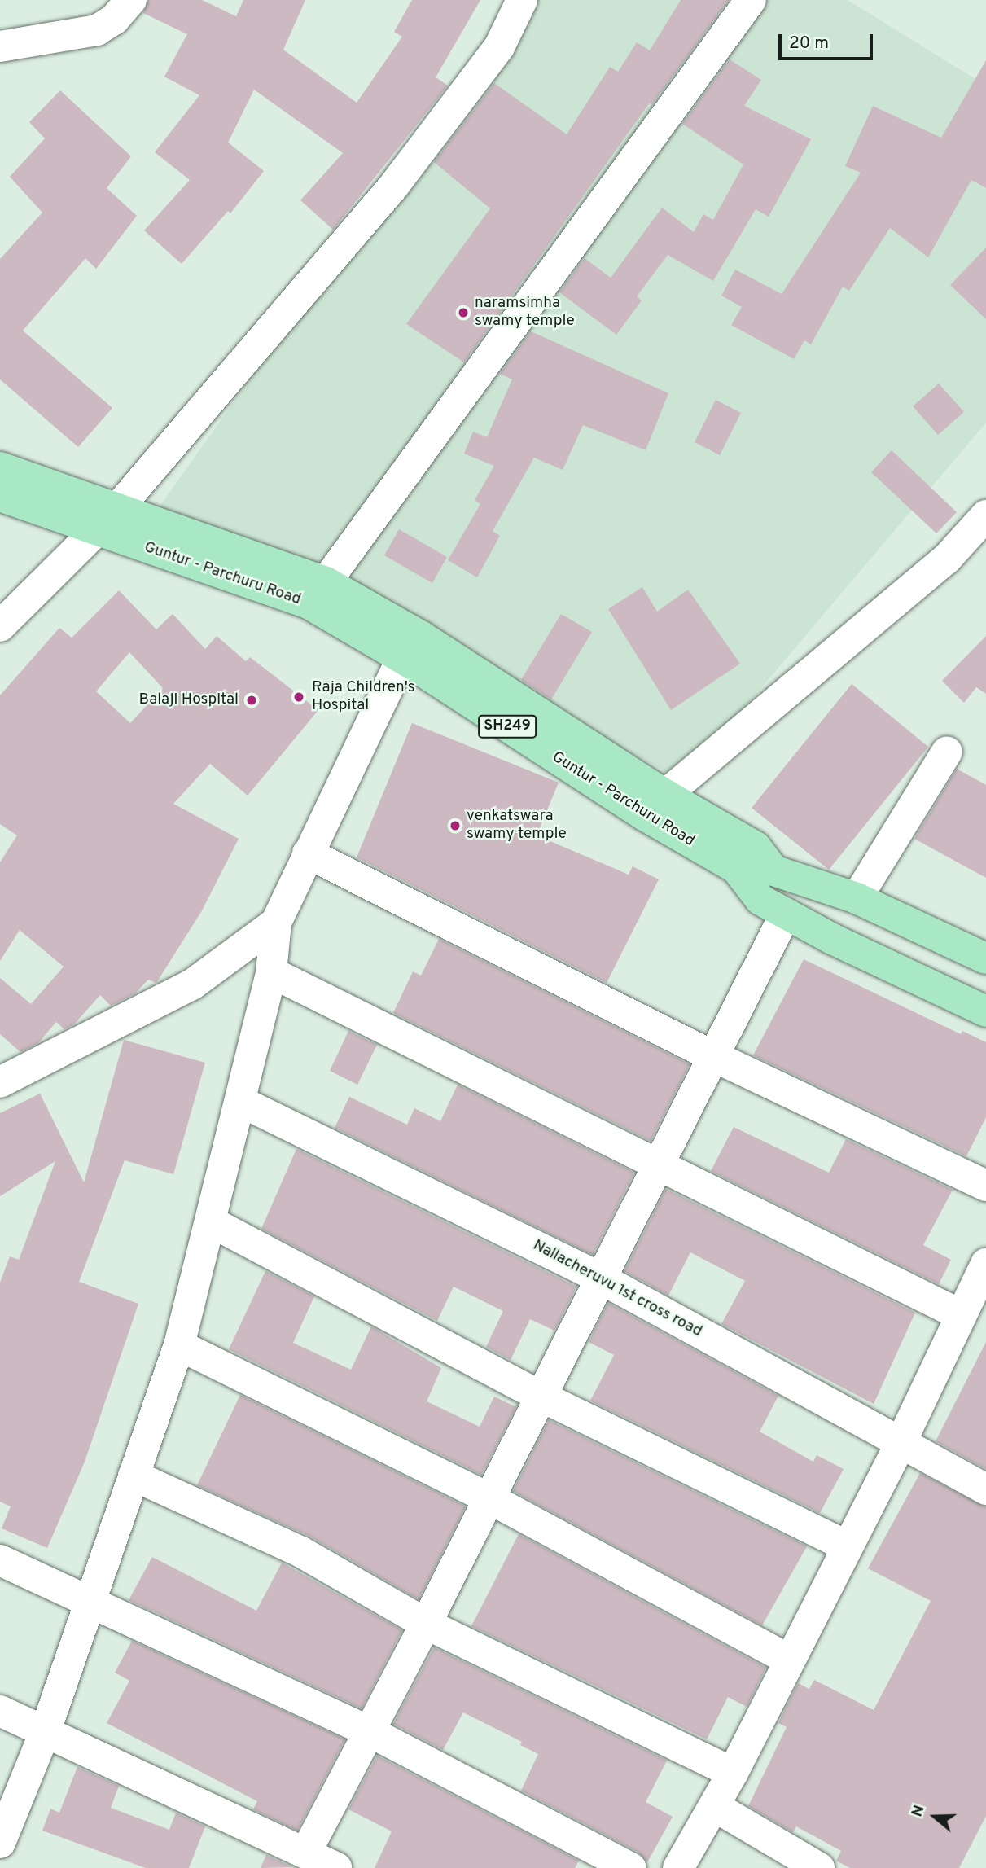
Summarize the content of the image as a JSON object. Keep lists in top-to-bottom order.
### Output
{
  "streets": {
    "main road": ["Guntur - Parchuru Road", "SH249"],
    "street": ["Nallacheruvu 1st cross road"]
  },
  "places": [
    "naramsimha swamy temple",
    "Raja Children's Hospital",
    "Balaji Hospital",
    "venkatswara swamy temple"
  ],
  "scale_bar": "20 m",
  "north": "left"
}
